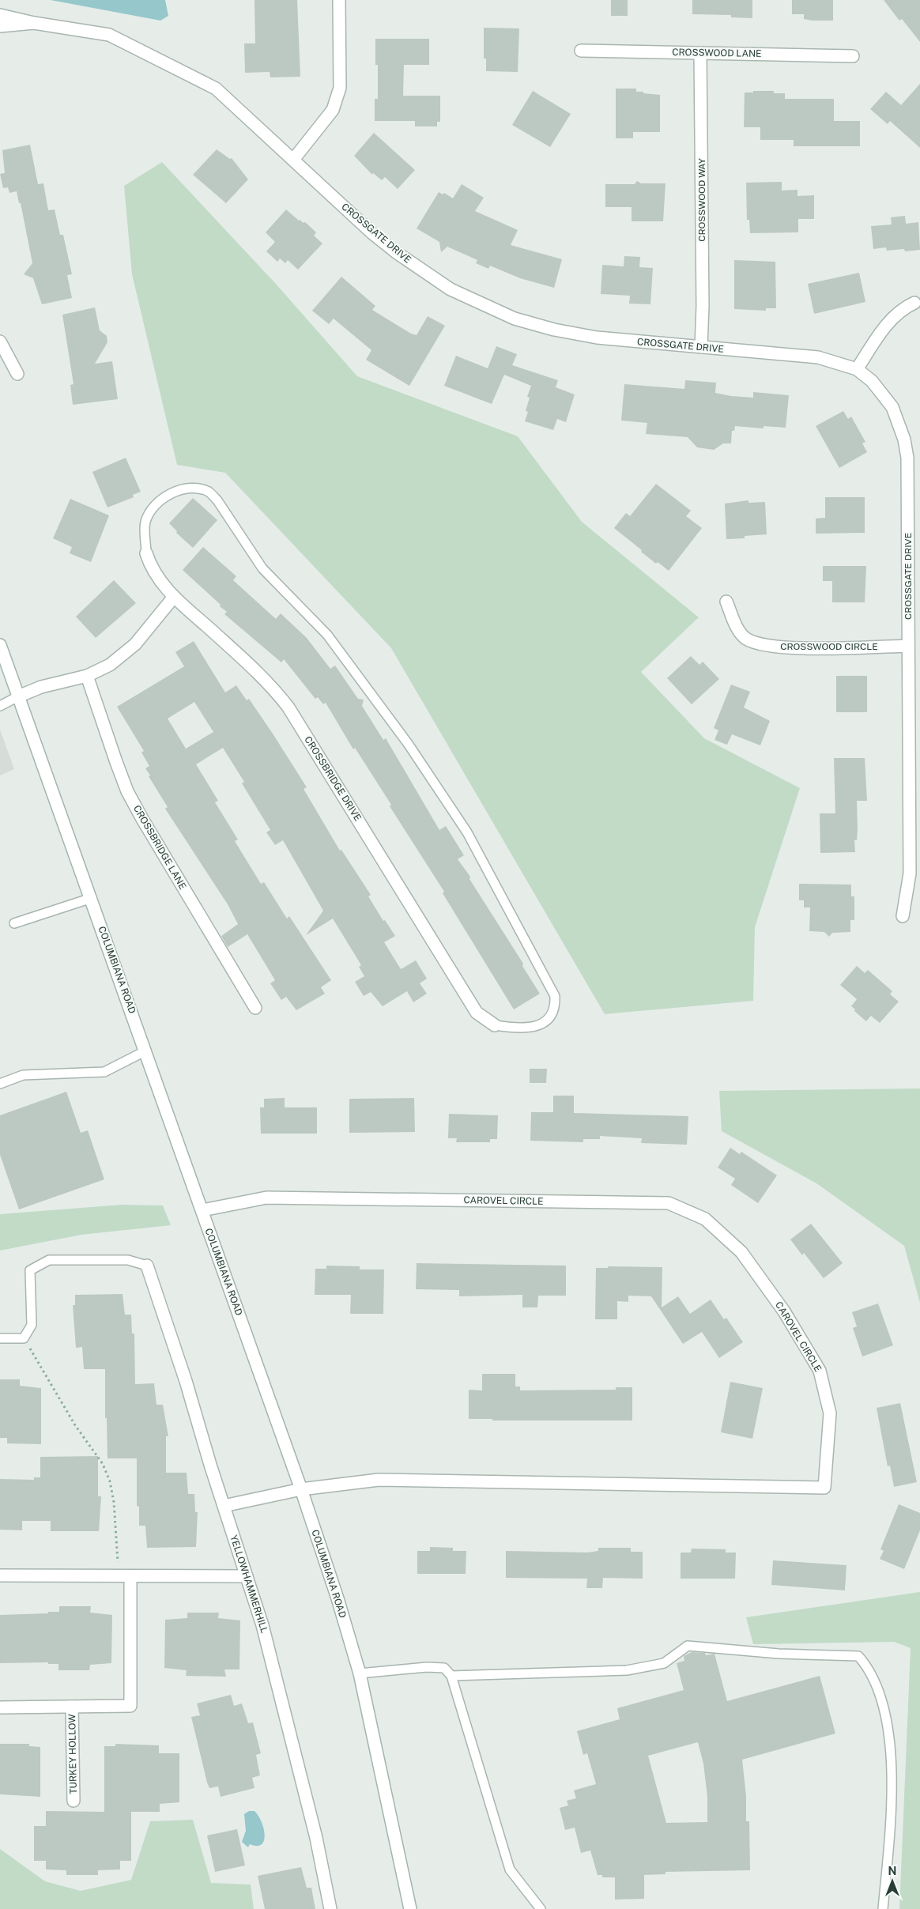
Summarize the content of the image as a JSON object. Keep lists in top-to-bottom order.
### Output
{
  "streets": {
    "street": [
      "CROSSWOOD LANE",
      "CROSSWOOD WAY",
      "CROSSGATE DRIVE",
      "CROSSWOOD CIRCLE",
      "CROSSBRIDGE DRIVE",
      "CROSSBRIDGE LANE",
      "COLUMBIANA ROAD",
      "CAROVEL CIRCLE",
      "YELLOWHAMMERHILL",
      "TURKEY HOLLOW"
    ]
  },
  "crossings": [
    ["CROSSWOOD LANE", "CROSSWOOD WAY"],
    ["CROSSWOOD WAY", "CROSSGATE DRIVE"],
    ["CROSSGATE DRIVE", "CROSSWOOD CIRCLE"],
    ["COLUMBIANA ROAD", "CAROVEL CIRCLE"]
  ],
  "north": "top"
}
